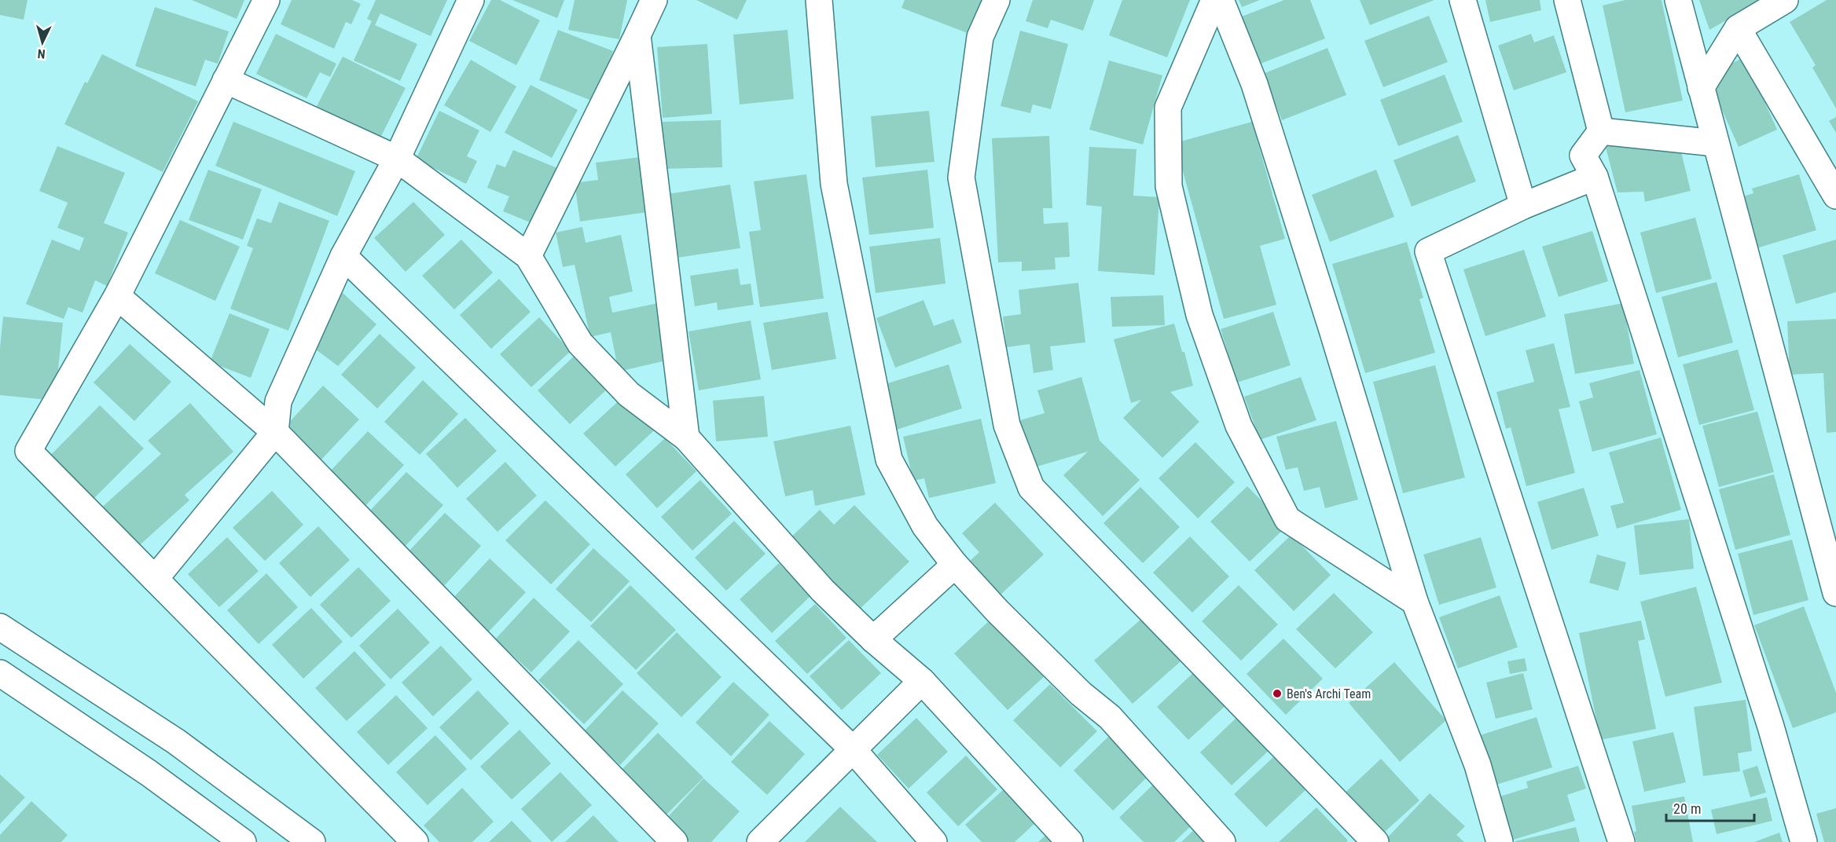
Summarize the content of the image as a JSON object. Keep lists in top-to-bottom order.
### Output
{
  "places": ["Ben's Archi Team"],
  "scale_bar": "20 m",
  "north": "bottom"
}
